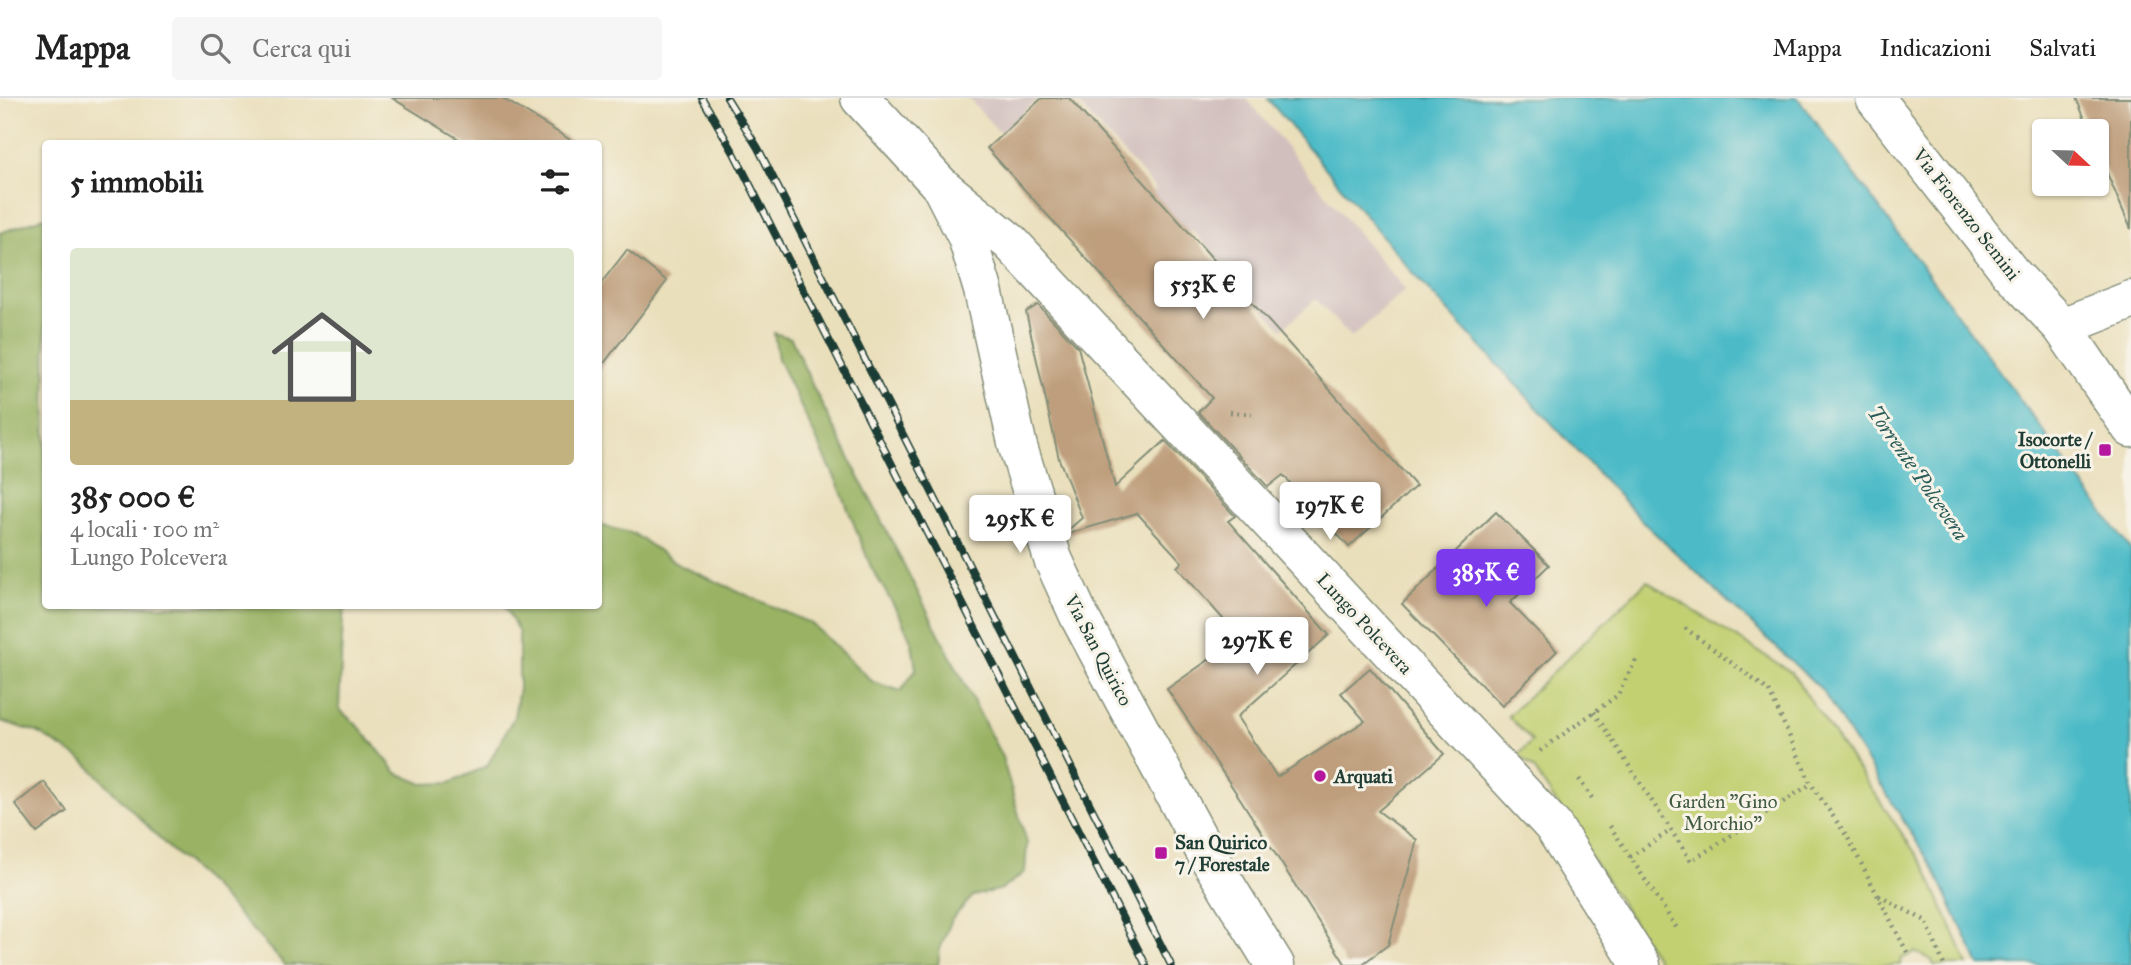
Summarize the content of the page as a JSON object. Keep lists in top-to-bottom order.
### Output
{
  "streets": {
    "main road": ["Via Fiorenzo Semini", "Lungo Polcevera", "Via San Quirico"]
  },
  "crossings": [
    ["Lungo Polcevera", "Via San Quirico"]
  ],
  "water": ["Torrente Polcevera"],
  "parks": ["Garden \"Gino Morchio\""],
  "places": {
    "transit": ["Isocorte / Ottonelli", "San Quirico 7 / Forestale"],
    "other": ["Arquati"]
  },
  "north": "right",
  "page": {
    "header": "Mappa",
    "search": "Cerca qui",
    "nav": ["Mappa", "Indicazioni", "Salvati"],
    "heading": "5 immobili",
    "list": [
      {
        "name": "385 000 €",
        "note": "4 locali · 100 m² · Lungo Polcevera"
      }
    ],
    "price": [
      "553K €",
      "197K €",
      "295K €",
      "385K €",
      "297K €"
    ]
  }
}
